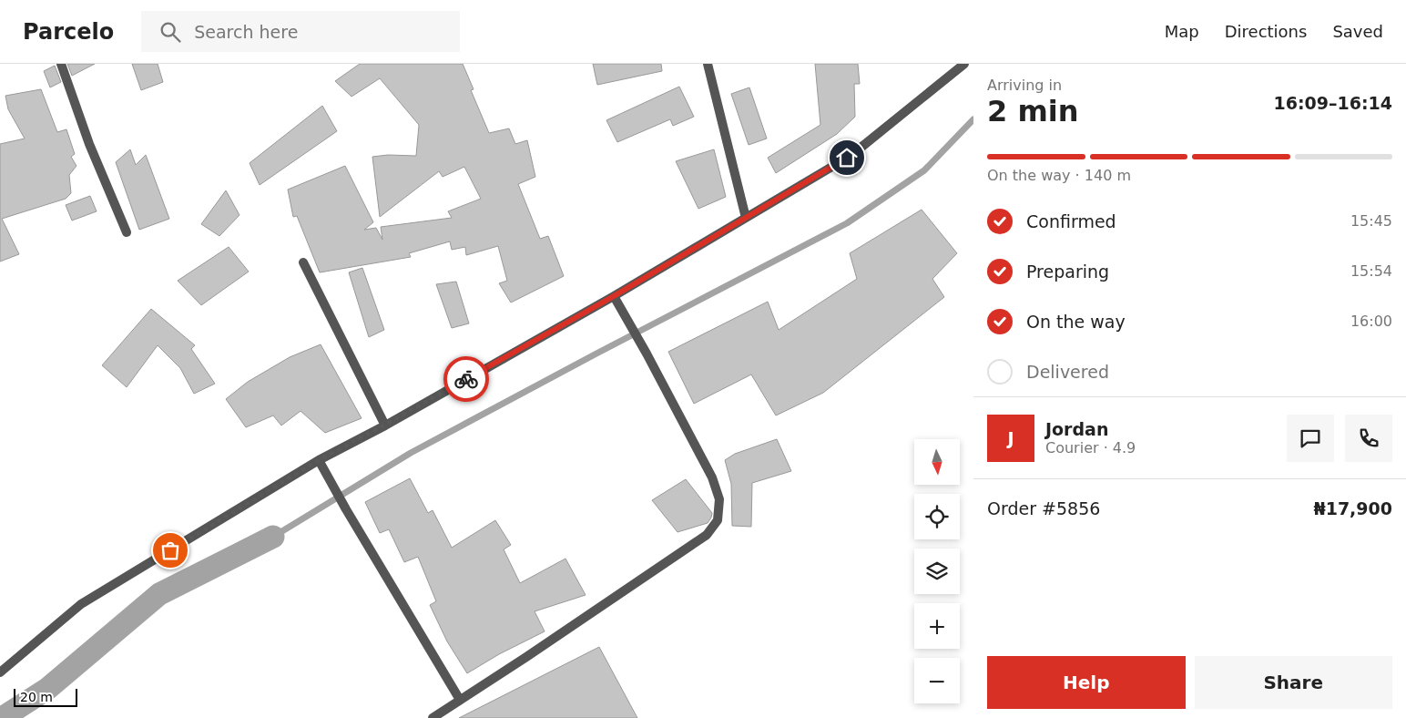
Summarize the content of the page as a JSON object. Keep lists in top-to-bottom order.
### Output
{
  "scale_bar": "20 m",
  "north": "bottom",
  "page": {
    "header": "Parcelo",
    "search": "Search here",
    "nav": ["Map", "Directions", "Saved"],
    "heading": ["2 min", "Arriving in", "16:09–16:14"],
    "panel": [
      "Jordan",
      "Courier · 4.9",
      "Order #5856",
      "₦17,900"
    ],
    "bar": "On the way · 140 m",
    "list": [
      ["Confirmed", "15:45"],
      ["Preparing", "15:54"],
      ["On the way", "16:00"],
      "Delivered"
    ],
    "round": "J",
    "map_buttons": ["+", "−"],
    "buttons": ["Help", "Share"],
    "scale": "20 m"
  }
}
